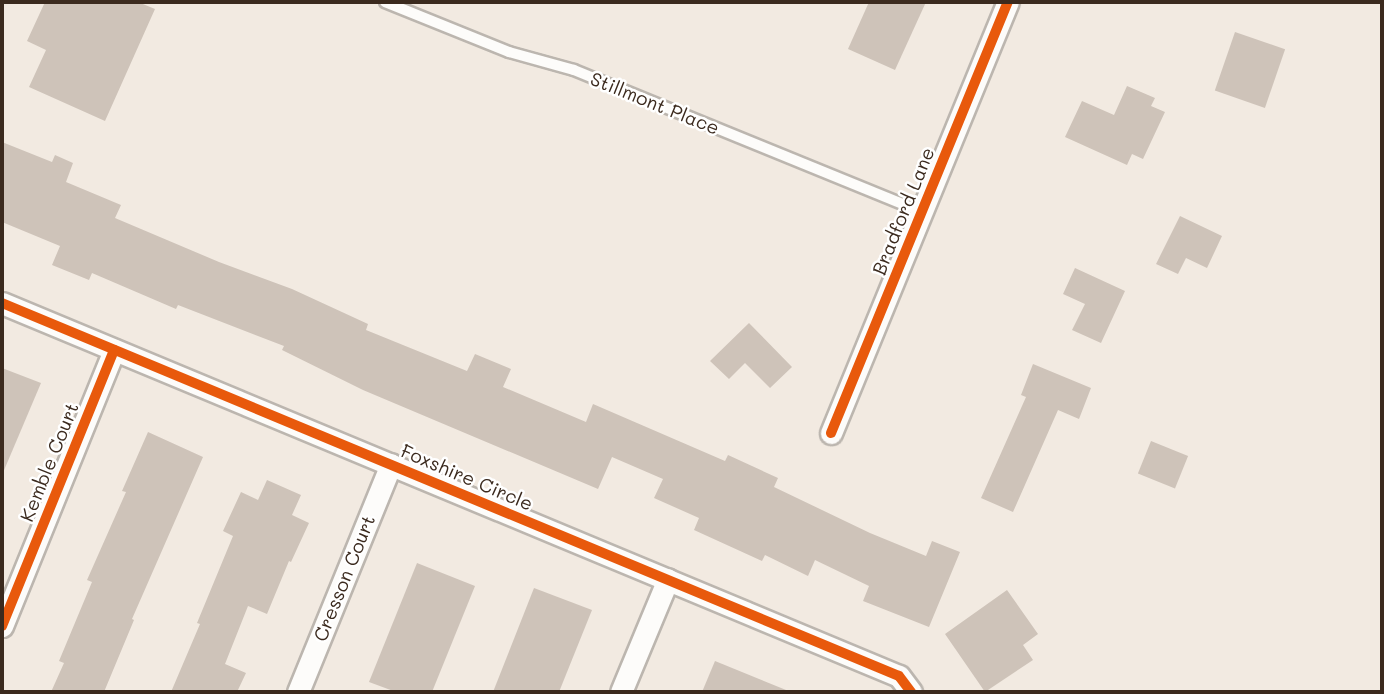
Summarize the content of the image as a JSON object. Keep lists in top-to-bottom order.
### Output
{
  "streets": {
    "street": [
      "Bradford Lane",
      "Kemble Court",
      "Foxshire Circle",
      "Cresson Court"
    ],
    "lane": ["Stillmont Place"]
  },
  "crossings": [
    ["Stillmont Place", "Bradford Lane"],
    ["Kemble Court", "Foxshire Circle"],
    ["Foxshire Circle", "Cresson Court"]
  ]
}
